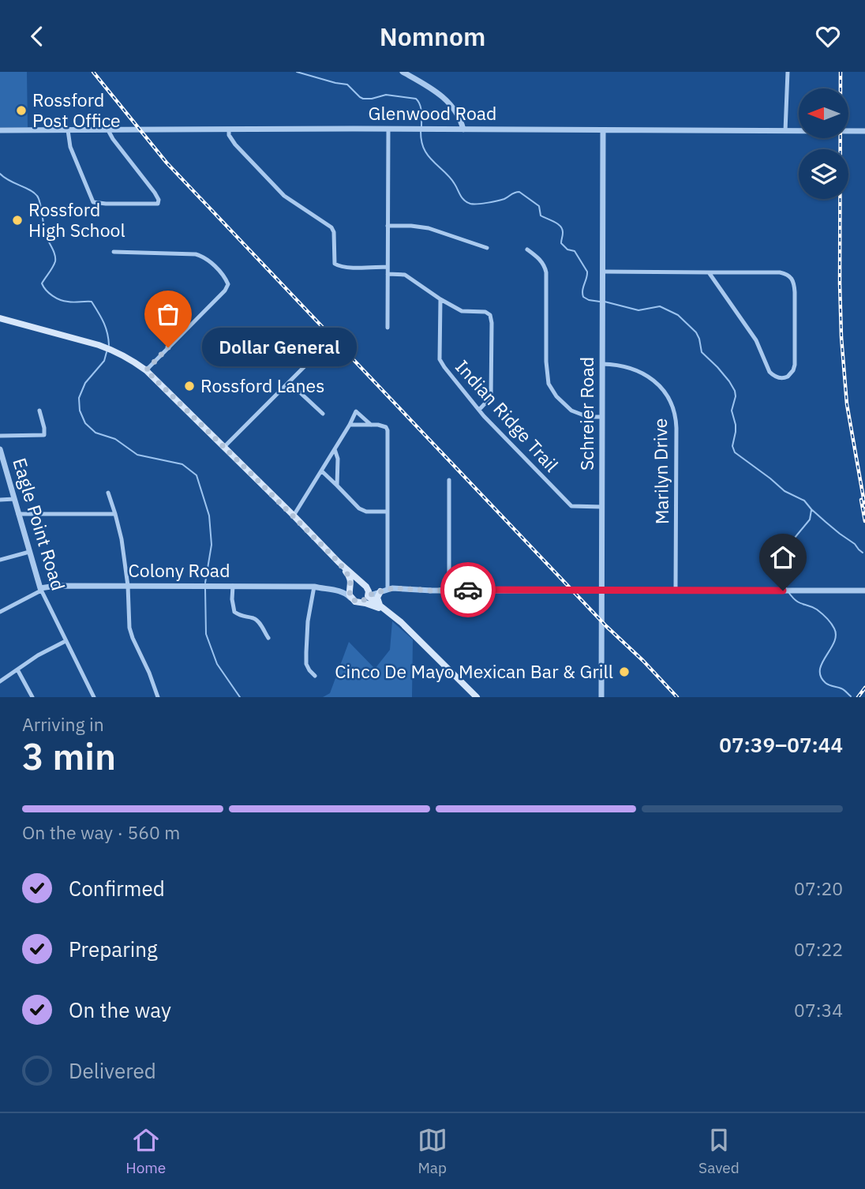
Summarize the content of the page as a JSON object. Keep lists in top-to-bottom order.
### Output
{
  "streets": {
    "street": [
      "Glenwood Road",
      "Schreier Road",
      "Indian Ridge Trail",
      "Marilyn Drive",
      "Eagle Point Road",
      "Colony Road"
    ]
  },
  "crossings": [
    ["Glenwood Road", "Schreier Road"],
    ["Schreier Road", "Indian Ridge Trail"],
    ["Schreier Road", "Marilyn Drive"],
    ["Eagle Point Road", "Colony Road"]
  ],
  "places": [
    "Rossford Post Office",
    "Rossford High School",
    "Dollar General",
    "Rossford Lanes",
    "Cinco De Mayo Mexican Bar & Grill"
  ],
  "north": "left",
  "page": {
    "header": "Nomnom",
    "bubble": "Dollar General",
    "heading": ["3 min", "Arriving in", "07:39–07:44"],
    "bar": "On the way · 560 m",
    "list": [
      ["Confirmed", "07:20"],
      ["Preparing", "07:22"],
      ["On the way", "07:34"],
      "Delivered"
    ],
    "tabs": ["Home", "Map", "Saved"]
  }
}
